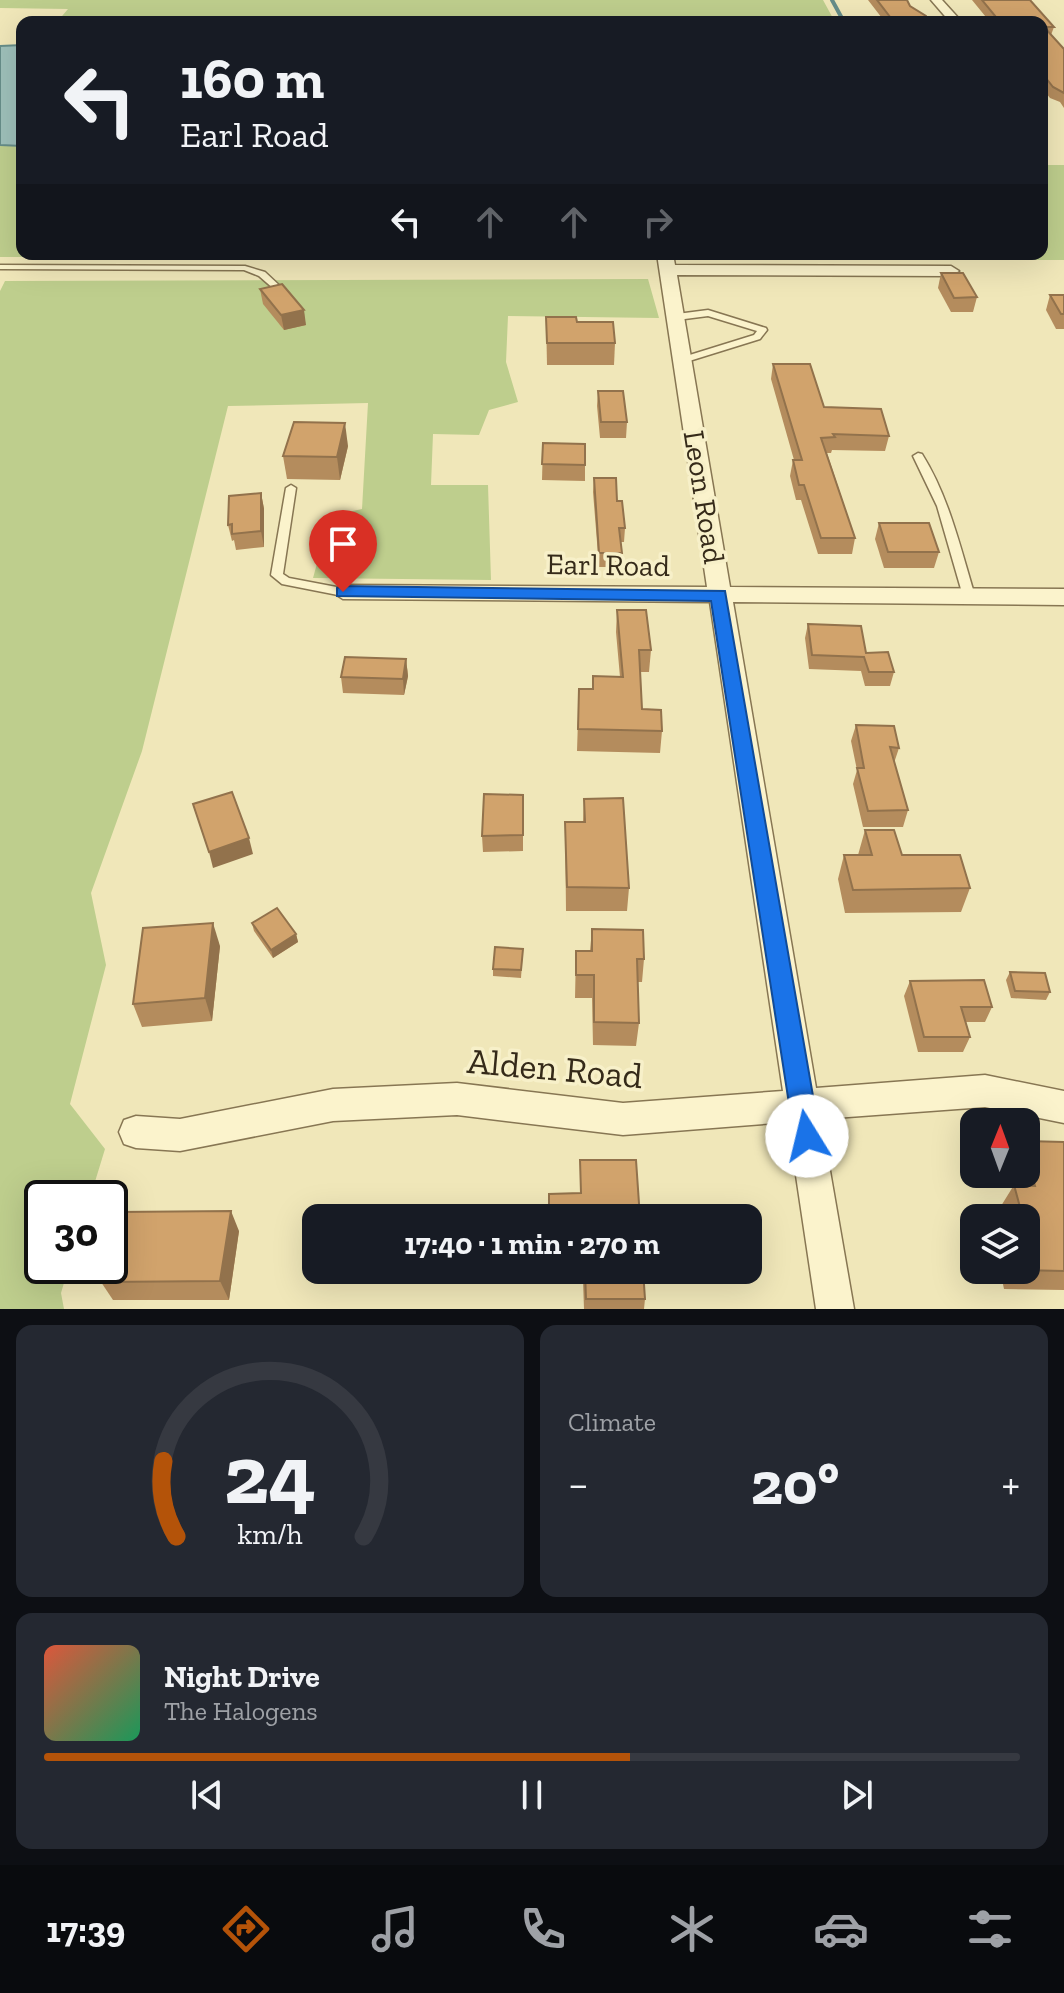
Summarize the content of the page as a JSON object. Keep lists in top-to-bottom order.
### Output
{
  "streets": {
    "street": ["Leon Road", "Earl Road", "Alden Road"]
  },
  "crossings": [
    ["Leon Road", "Earl Road"],
    ["Leon Road", "Alden Road"]
  ],
  "north": "top",
  "page": {
    "turn": ["160 m", "Earl Road"],
    "limit": "30",
    "trip": "17:40 · 1 min · 270 m",
    "tile": "Climate",
    "heat": ["−", "20°", "+"],
    "song": ["Night Drive", "The Halogens"],
    "tabs": "17:39",
    "gauge": ["24", "km/h"]
  }
}
